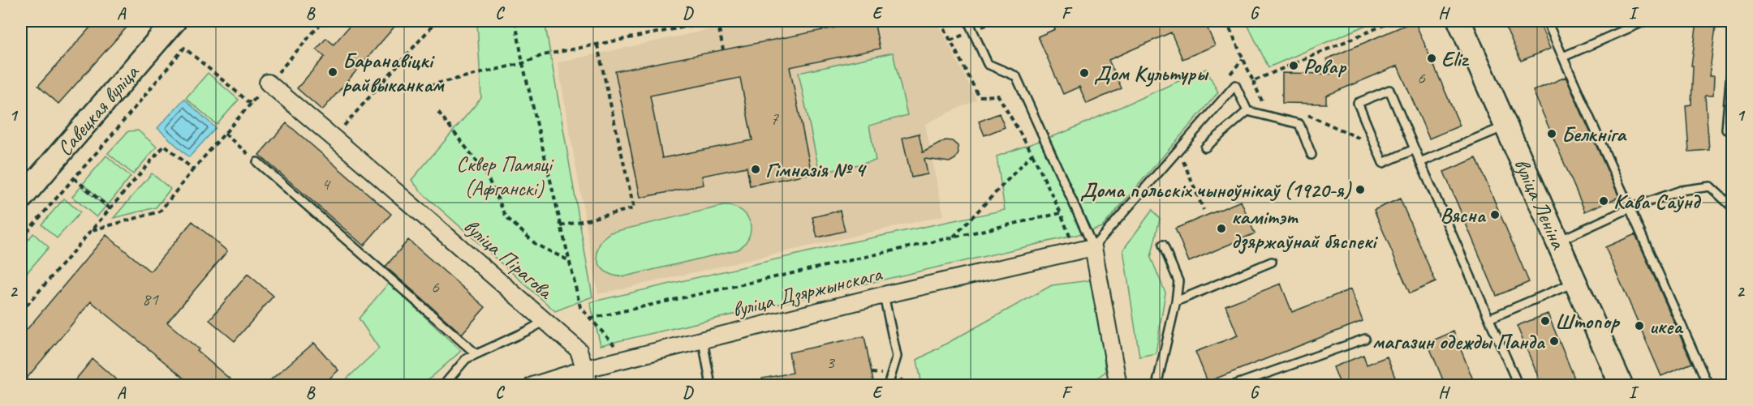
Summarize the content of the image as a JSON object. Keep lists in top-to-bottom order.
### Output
{
  "streets": {
    "main road": ["Савецкая вуліца", "вуліца Леніна"],
    "street": ["вуліца Пірагова", "вуліца Дзяржынскага"]
  },
  "crossings": [
    ["вуліца Пірагова", "вуліца Дзяржынскага"]
  ],
  "parks": ["Сквер Памяці (Афганскі)"],
  "places": [
    "Eliz",
    "Ровар",
    "Баранавіцкі райвыканкам",
    "Дом Культуры",
    "Белкніга",
    "Гімназія № 4",
    "Дома польскіх чыноўнікаў (1920-я)",
    "Кава Саўнд",
    "Вясна",
    "камітэт дзяржаўнай бяспекі",
    "Штопор",
    "икеа",
    "магазин одежды Панда"
  ],
  "house_numbers": [
    "6",
    "7",
    "4",
    "6",
    "81",
    "3"
  ],
  "grid": {
    "columns": [
      "A",
      "B",
      "C",
      "D",
      "E",
      "F",
      "G",
      "H",
      "I"
    ],
    "rows": ["1", "2"]
  }
}
